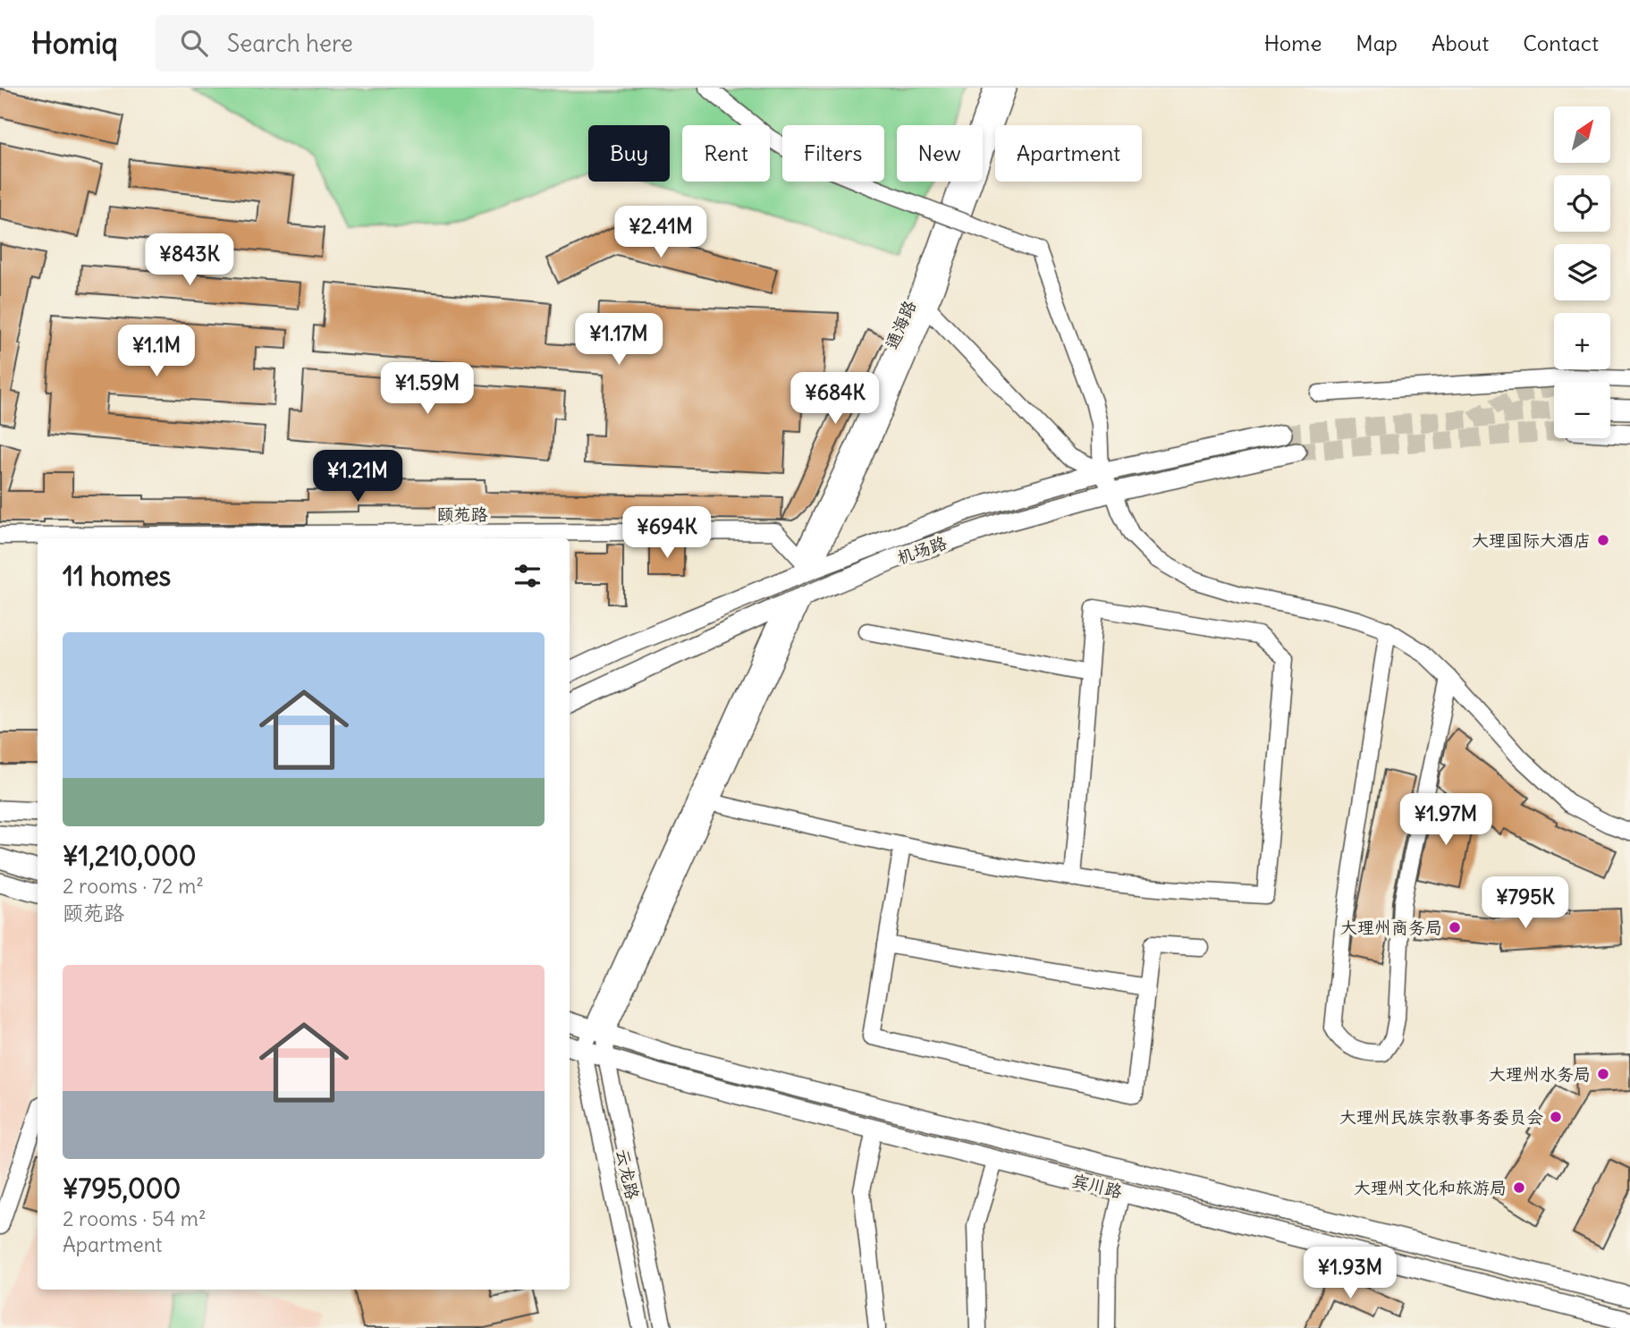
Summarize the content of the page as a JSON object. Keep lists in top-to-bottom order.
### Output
{
  "streets": {
    "main road": ["机场路", "宾川路"],
    "street": ["通海路", "颐苑路", "云龙路"]
  },
  "crossings": [
    ["通海路", "颐苑路"],
    ["通海路", "机场路"],
    ["颐苑路", "机场路"],
    ["云龙路", "宾川路"]
  ],
  "places": [
    "大理国际大酒店",
    "大理州商务局",
    "大理州水务局",
    "大理州民族宗教事务委员会",
    "大理州文化和旅游局"
  ],
  "north": "top right",
  "page": {
    "header": "Homiq",
    "search": "Search here",
    "nav": [
      "Home",
      "Map",
      "About",
      "Contact"
    ],
    "map_buttons": ["+", "−"],
    "chip": [
      "Buy",
      "Rent",
      "Filters",
      "New",
      "Apartment"
    ],
    "price": [
      "¥2.41M",
      "¥843K",
      "¥1.17M",
      "¥1.1M",
      "¥1.59M",
      "¥684K",
      "¥1.21M",
      "¥694K",
      "¥1.97M",
      "¥795K",
      "¥1.93M"
    ],
    "heading": "11 homes",
    "list": [
      {
        "name": "¥1,210,000",
        "note": "2 rooms · 72 m² · 颐苑路"
      },
      {
        "name": "¥795,000",
        "note": "2 rooms · 54 m² · Apartment"
      }
    ]
  }
}
